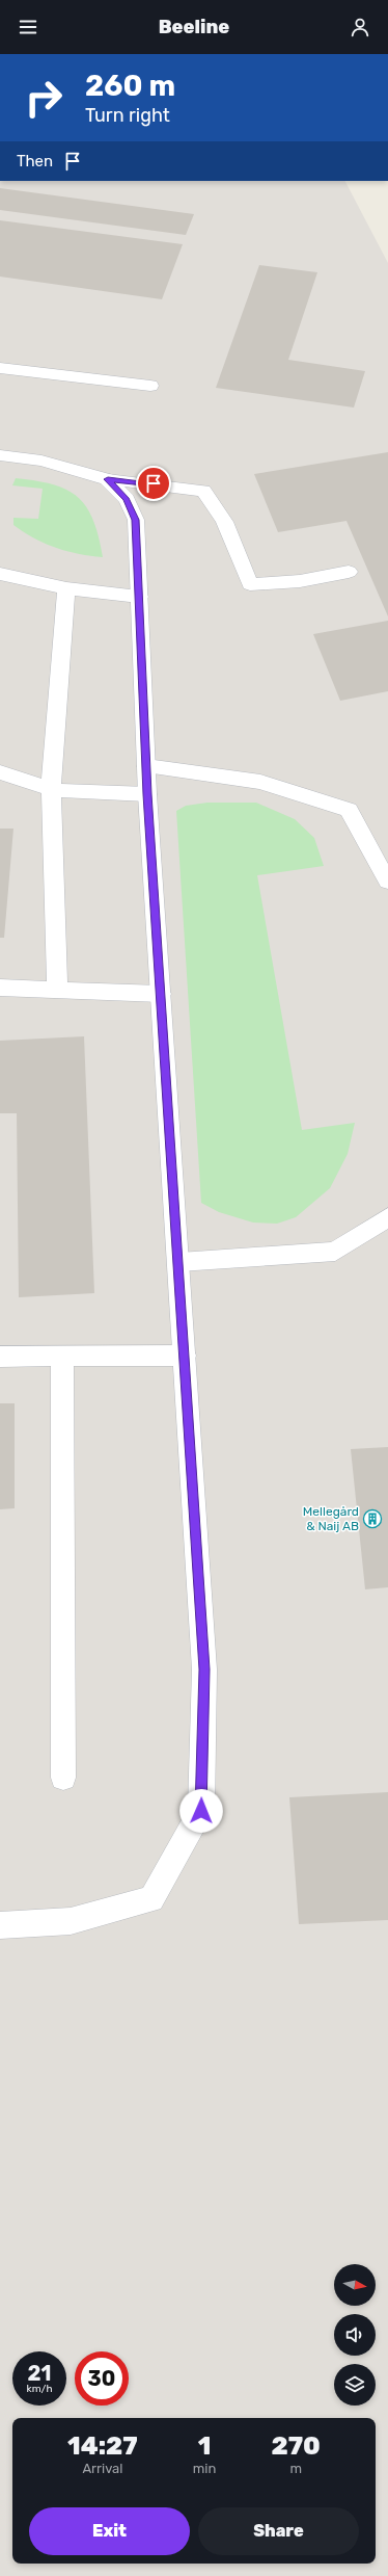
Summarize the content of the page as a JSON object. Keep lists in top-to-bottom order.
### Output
{
  "places": {
    "building": ["Mellegård & Naij AB"]
  },
  "north": "right",
  "page": {
    "header": "Beeline",
    "turn": ["260 m", "Turn right"],
    "then": "Then",
    "speed": "21 km/h",
    "limit": "30",
    "eta": [
      "14:27",
      "Arrival",
      "1",
      "min",
      "270",
      "m"
    ],
    "buttons": ["Exit", "Share"]
  }
}
